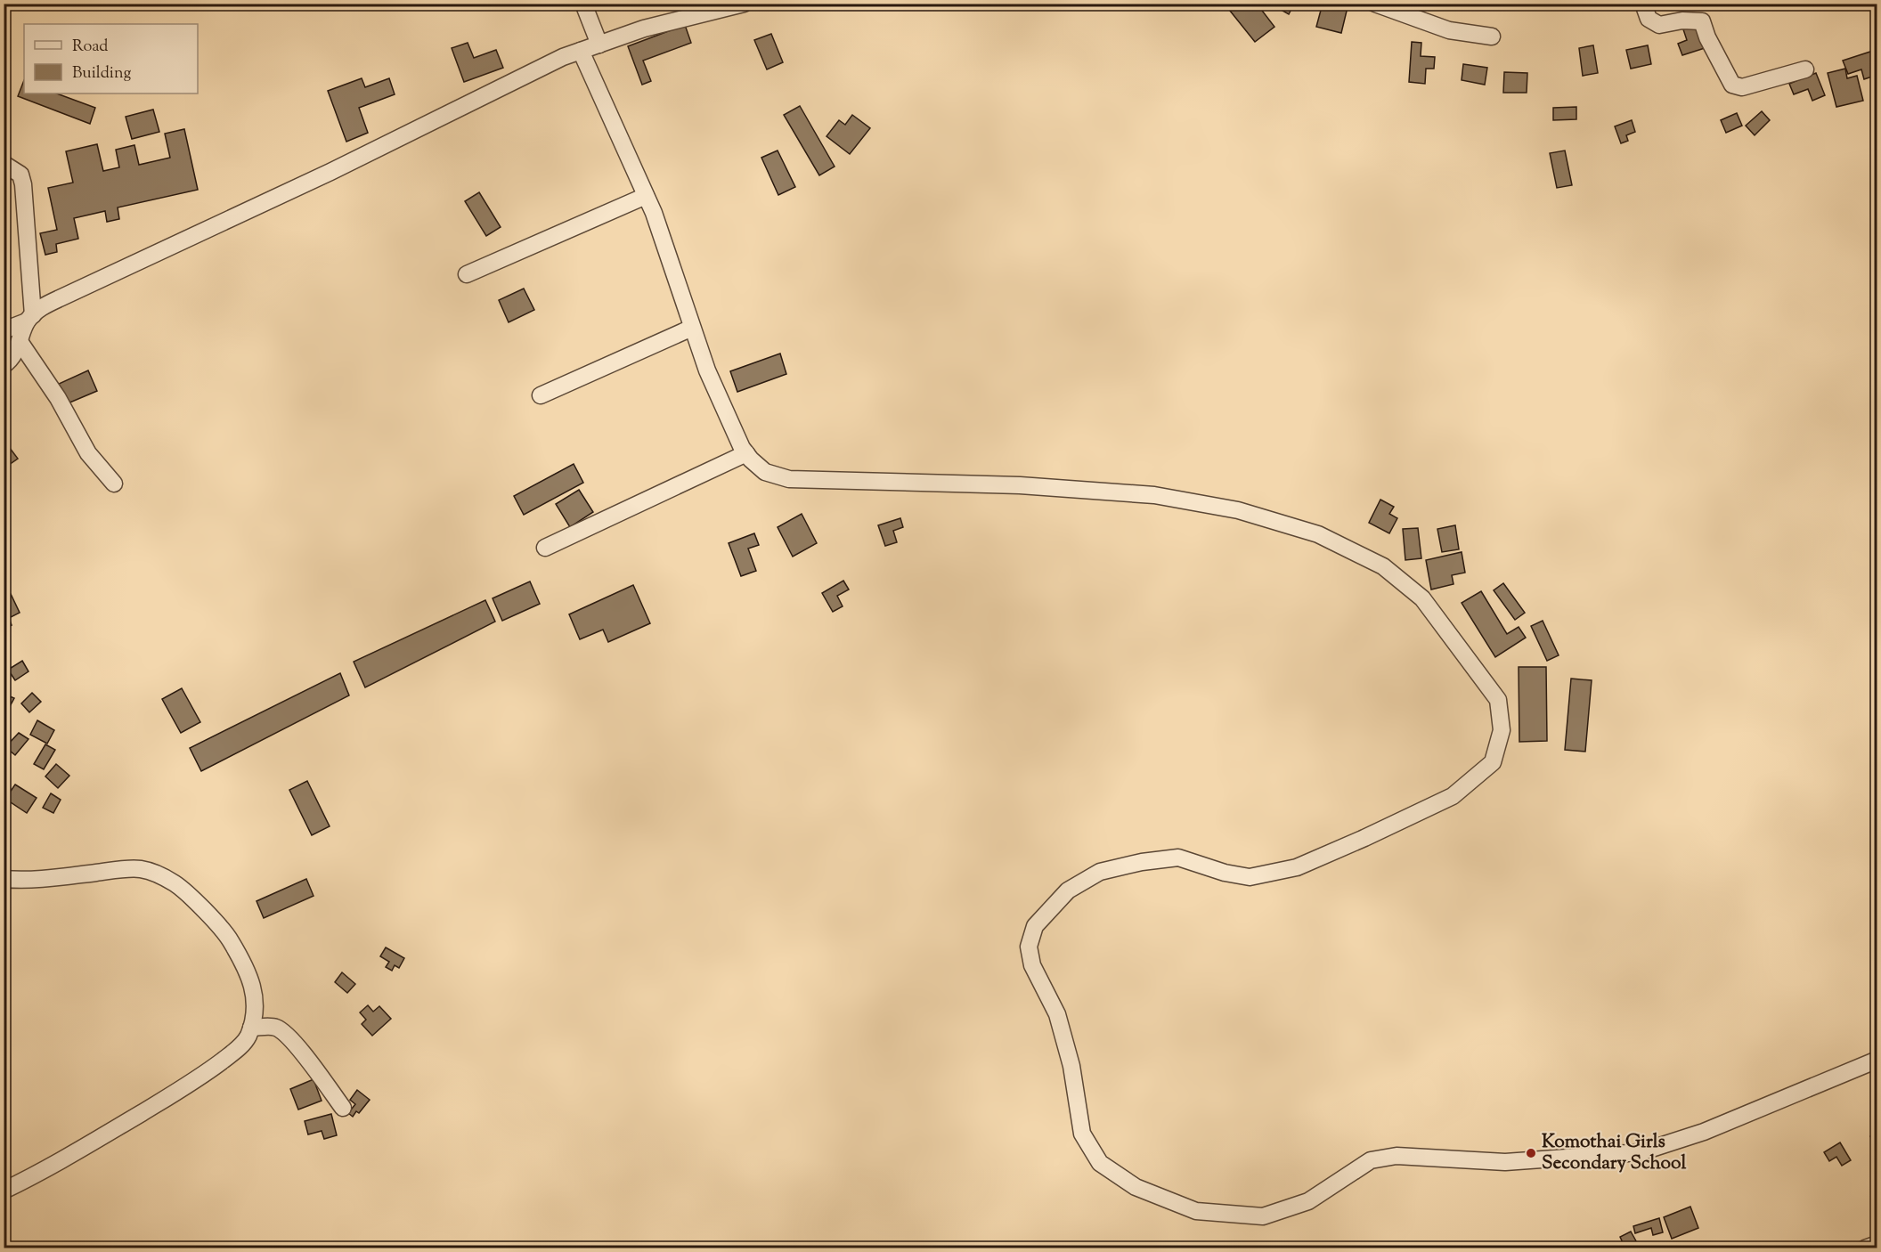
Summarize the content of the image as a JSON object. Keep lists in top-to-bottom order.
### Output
{
  "places": ["Komothai Girls Secondary School"],
  "legend": ["Road", "Building"]
}
